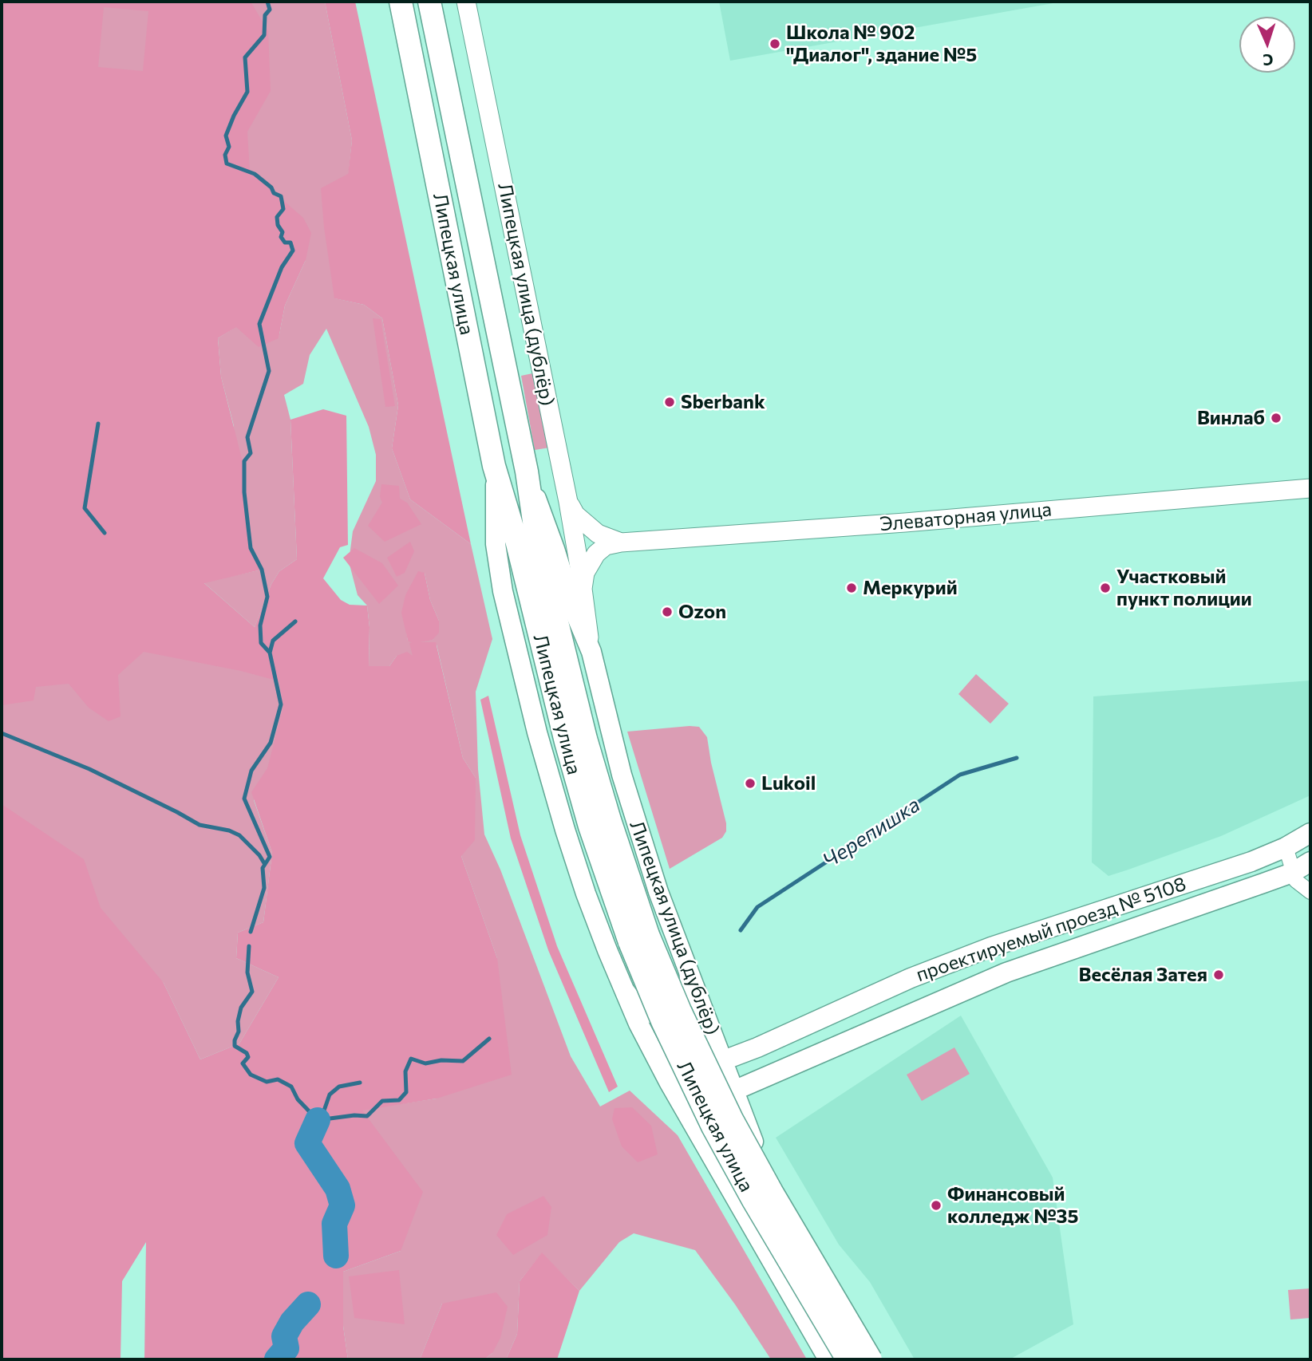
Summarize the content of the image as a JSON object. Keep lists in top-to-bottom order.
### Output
{
  "streets": {
    "main road": ["Липецкая улица", "Липецкая улица (дублёр)", "проектируемый проезд № 5108"],
    "street": ["Элеваторная улица"]
  },
  "crossings": [
    ["Липецкая улица", "Липецкая улица (дублёр)"],
    ["Липецкая улица (дублёр)", "проектируемый проезд № 5108"]
  ],
  "water": ["Черепишка"],
  "places": [
    "Школа № 902 \"Диалог\", здание №5",
    "Sberbank",
    "Винлаб",
    "Меркурий",
    "Участковый пункт полиции",
    "Ozon",
    "Lukoil",
    "Весёлая Затея",
    "Финансовый колледж №35"
  ],
  "north": "bottom"
}
